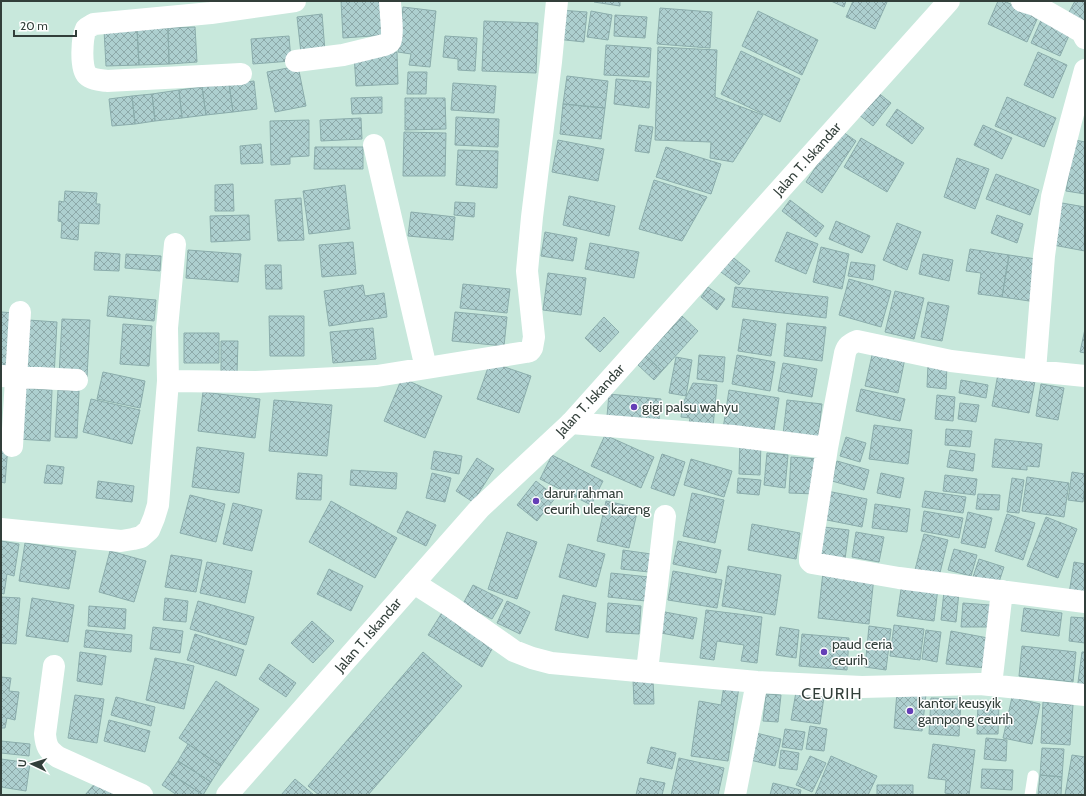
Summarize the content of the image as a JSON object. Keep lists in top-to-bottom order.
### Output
{
  "streets": {
    "street": ["Jalan T. Iskandar"]
  },
  "districts": ["CEURIH"],
  "places": [
    "gigi palsu wahyu",
    "darur rahman ceurih ulee kareng",
    "paud ceria ceurih",
    "kantor keusyik gampong ceurih"
  ],
  "scale_bar": "20 m",
  "north": "left"
}
